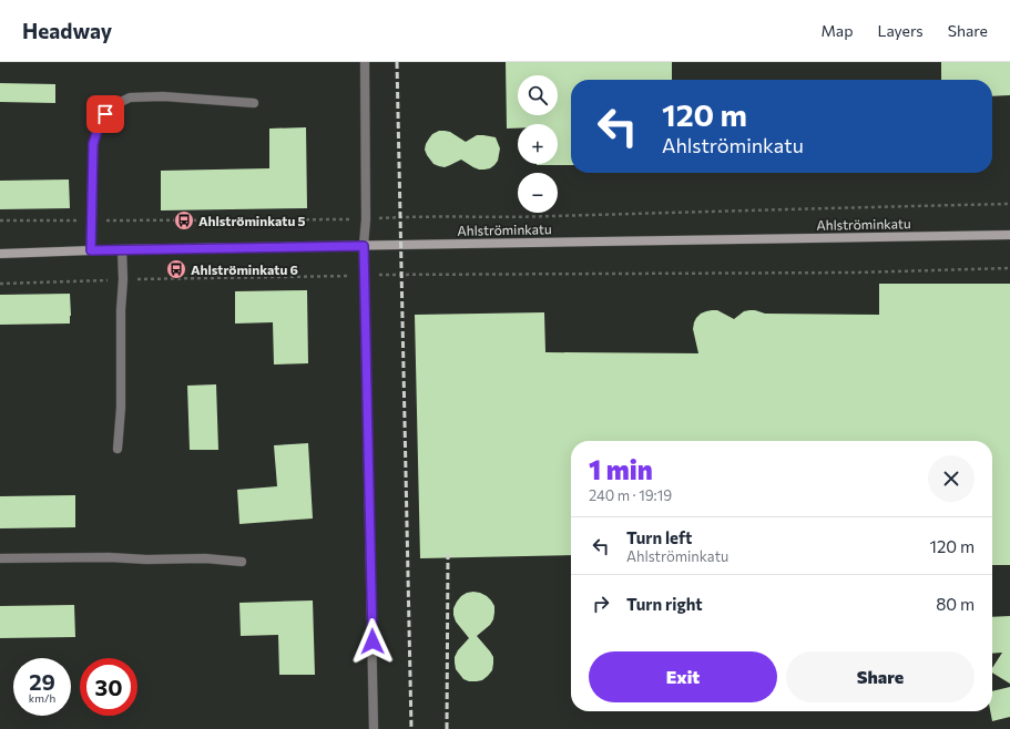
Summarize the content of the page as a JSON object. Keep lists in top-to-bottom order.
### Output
{
  "streets": {
    "street": ["Ahlströminkatu"]
  },
  "places": {
    "bus stop": ["Ahlströminkatu 5", "Ahlströminkatu 6"]
  },
  "page": {
    "header": "Headway",
    "nav": ["Map", "Layers", "Share"],
    "map_buttons": ["+", "−"],
    "turn": ["120 m", "Ahlströminkatu"],
    "heading": ["1 min", "240 m · 19:19"],
    "list": [
      {
        "name": "Turn left",
        "note": "Ahlströminkatu",
        "value": "120 m"
      },
      {
        "name": "Turn right",
        "value": "80 m"
      }
    ],
    "buttons": ["Exit", "Share"],
    "speed": "29 km/h",
    "limit": "30"
  }
}
